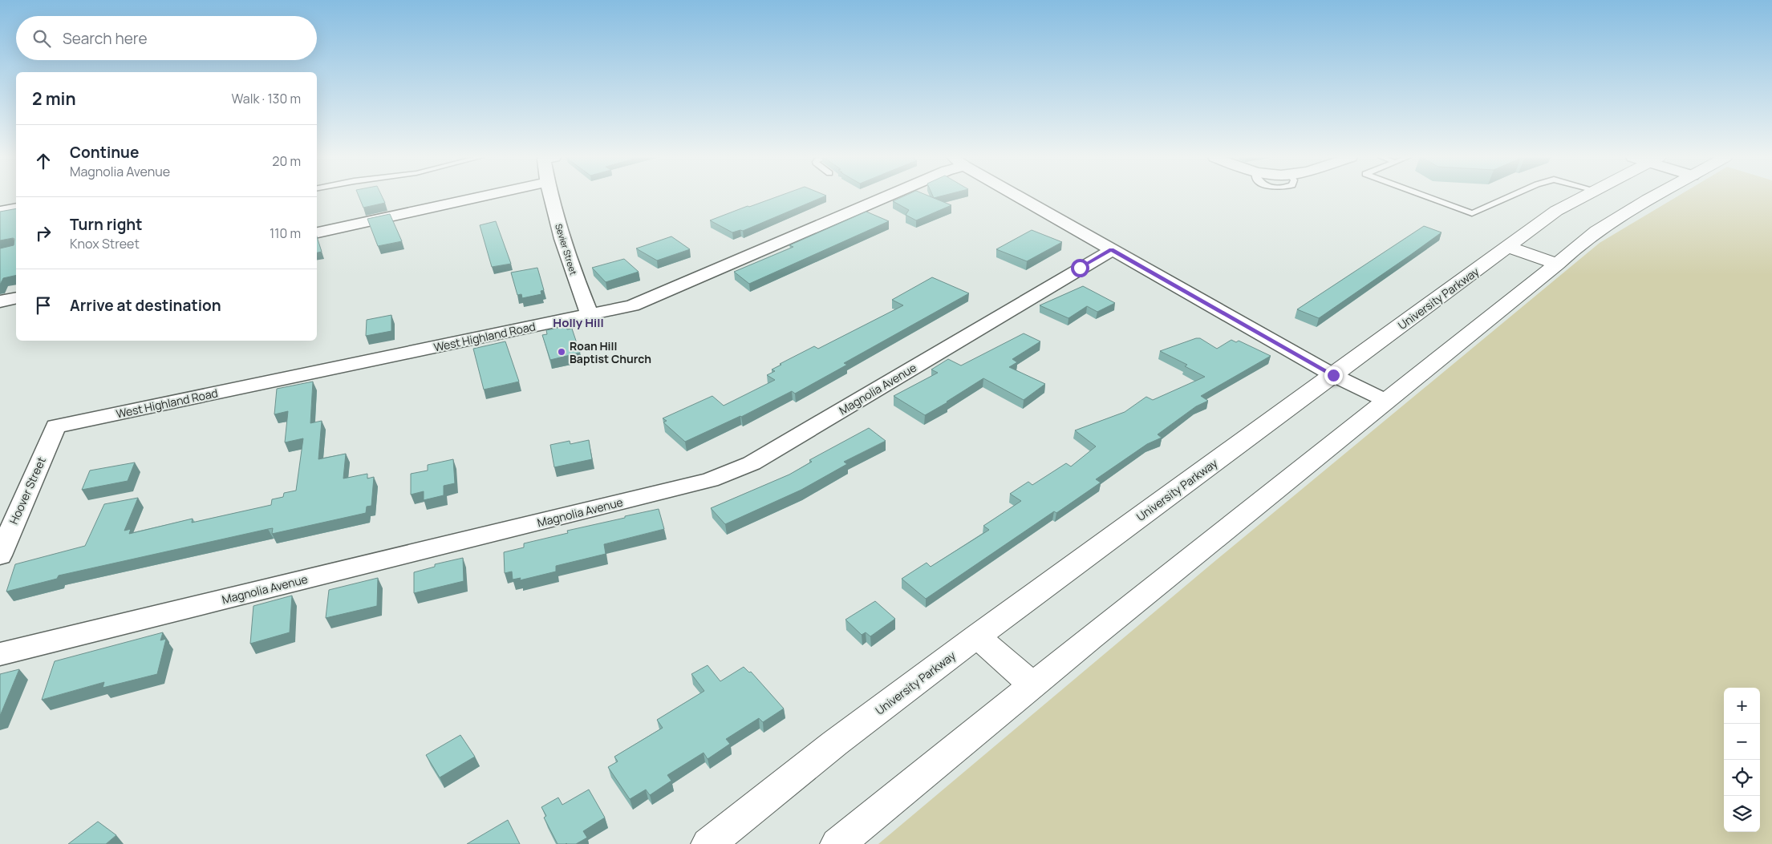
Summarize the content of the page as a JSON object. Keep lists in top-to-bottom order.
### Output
{
  "streets": {
    "highway": ["University Parkway"],
    "street": [
      "Sevier Street",
      "West Highland Road",
      "Magnolia Avenue",
      "Hoover Street"
    ]
  },
  "crossings": [
    ["Sevier Street", "West Highland Road"],
    ["West Highland Road", "Hoover Street"]
  ],
  "districts": ["Holly Hill"],
  "places": ["Roan Hill Baptist Church"],
  "page": {
    "search": "Search here",
    "heading": ["2 min", "Walk · 130 m"],
    "list": [
      ["Continue", "Magnolia Avenue", "20 m"],
      ["Turn right", "Knox Street", "110 m"],
      "Arrive at destination"
    ],
    "map_buttons": ["+", "−"]
  }
}
